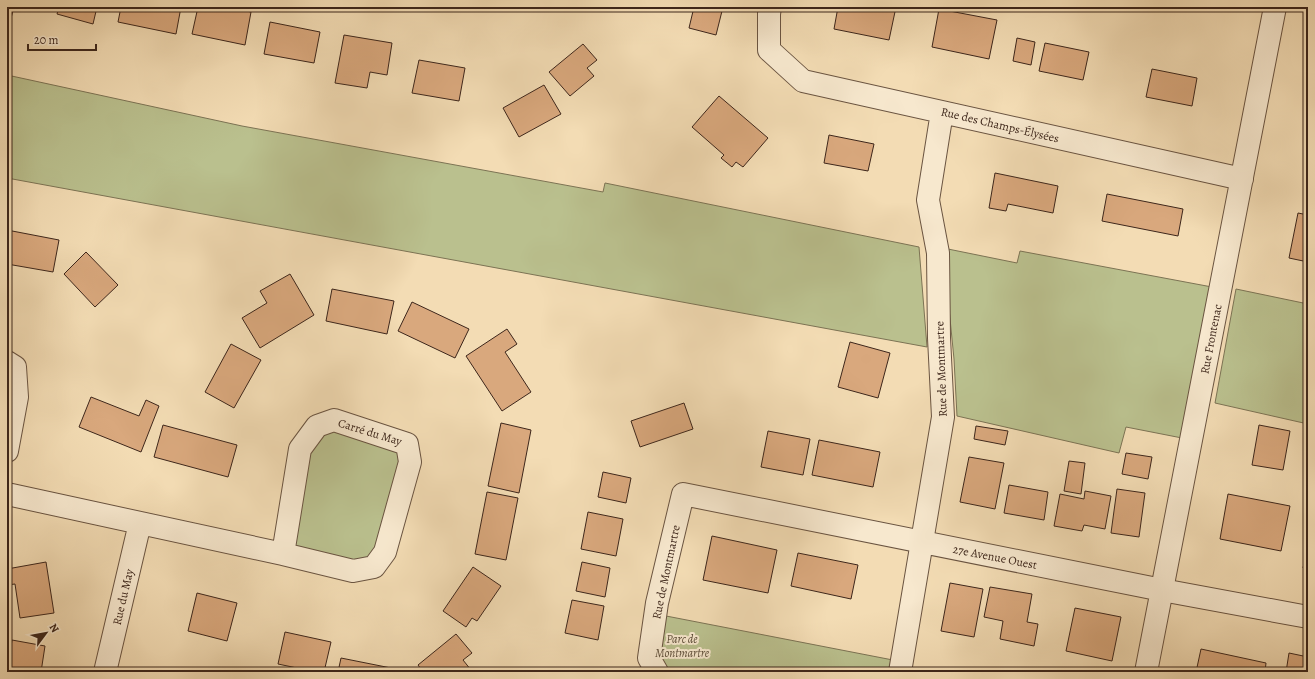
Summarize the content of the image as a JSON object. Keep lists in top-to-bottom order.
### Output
{
  "streets": {
    "street": [
      "Rue des Champs-Élysées",
      "Rue Frontenac",
      "Rue de Montmartre",
      "Carré du May",
      "27e Avenue Ouest",
      "Rue du May"
    ]
  },
  "crossings": [
    ["Rue des Champs-Élysées", "Rue Frontenac"],
    ["Rue des Champs-Élysées", "Rue de Montmartre"],
    ["Rue Frontenac", "27e Avenue Ouest"],
    ["Rue de Montmartre", "27e Avenue Ouest"],
    ["Carré du May", "Rue du May"]
  ],
  "parks": ["Parc de Montmartre"],
  "scale_bar": "20 m",
  "north": "top right"
}
